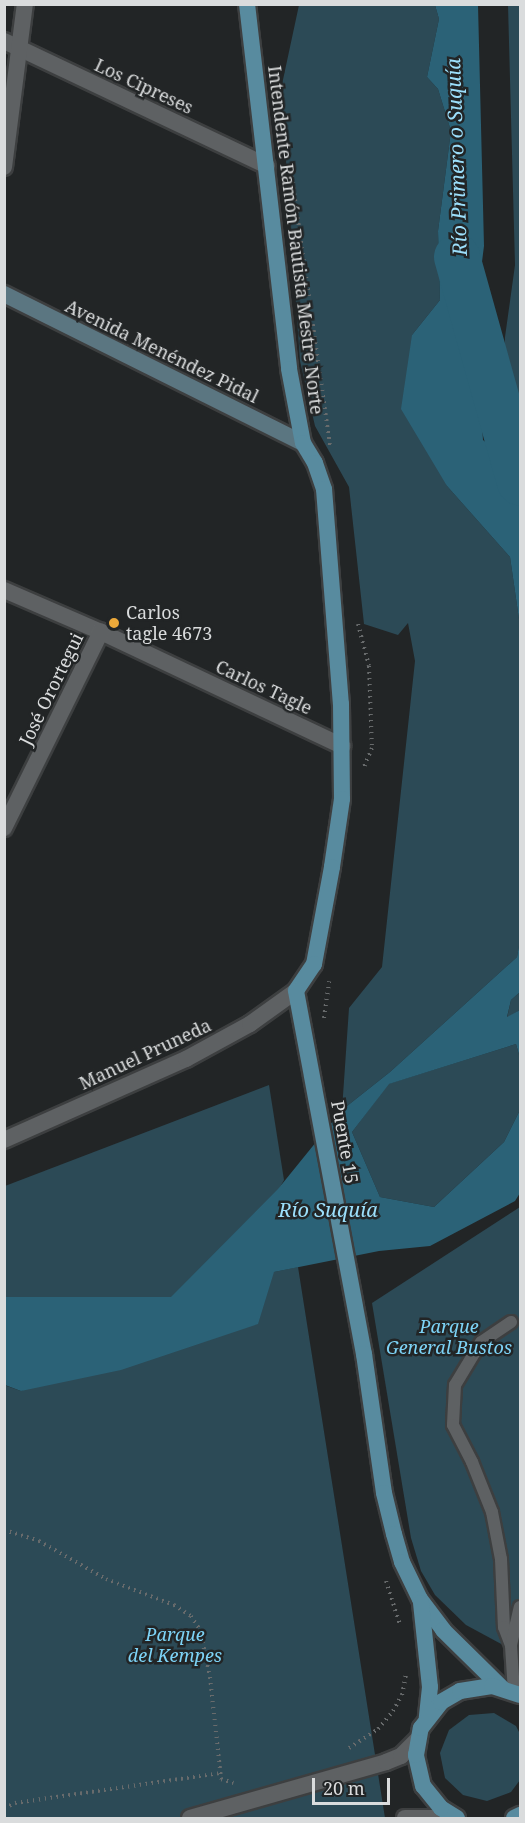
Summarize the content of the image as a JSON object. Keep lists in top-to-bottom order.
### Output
{
  "streets": {
    "main road": ["Intendente Ramón Bautista Mestre Norte", "Avenida Menéndez Pidal", "Puente 15"],
    "street": [
      "Los Cipreses",
      "Carlos Tagle",
      "José Orortegui",
      "Manuel Pruneda"
    ]
  },
  "crossings": [
    ["Los Cipreses", "Intendente Ramón Bautista Mestre Norte"],
    ["Intendente Ramón Bautista Mestre Norte", "Avenida Menéndez Pidal"],
    ["Intendente Ramón Bautista Mestre Norte", "Carlos Tagle"],
    ["Intendente Ramón Bautista Mestre Norte", "Manuel Pruneda"],
    ["Intendente Ramón Bautista Mestre Norte", "Puente 15"],
    ["Carlos Tagle", "José Orortegui"],
    ["Manuel Pruneda", "Puente 15"]
  ],
  "water": ["Río Primero o Suquía", "Río Suquía"],
  "parks": ["Parque General Bustos", "Parque del Kempes"],
  "places": ["Carlos tagle 4673"],
  "scale_bar": "20 m"
}
